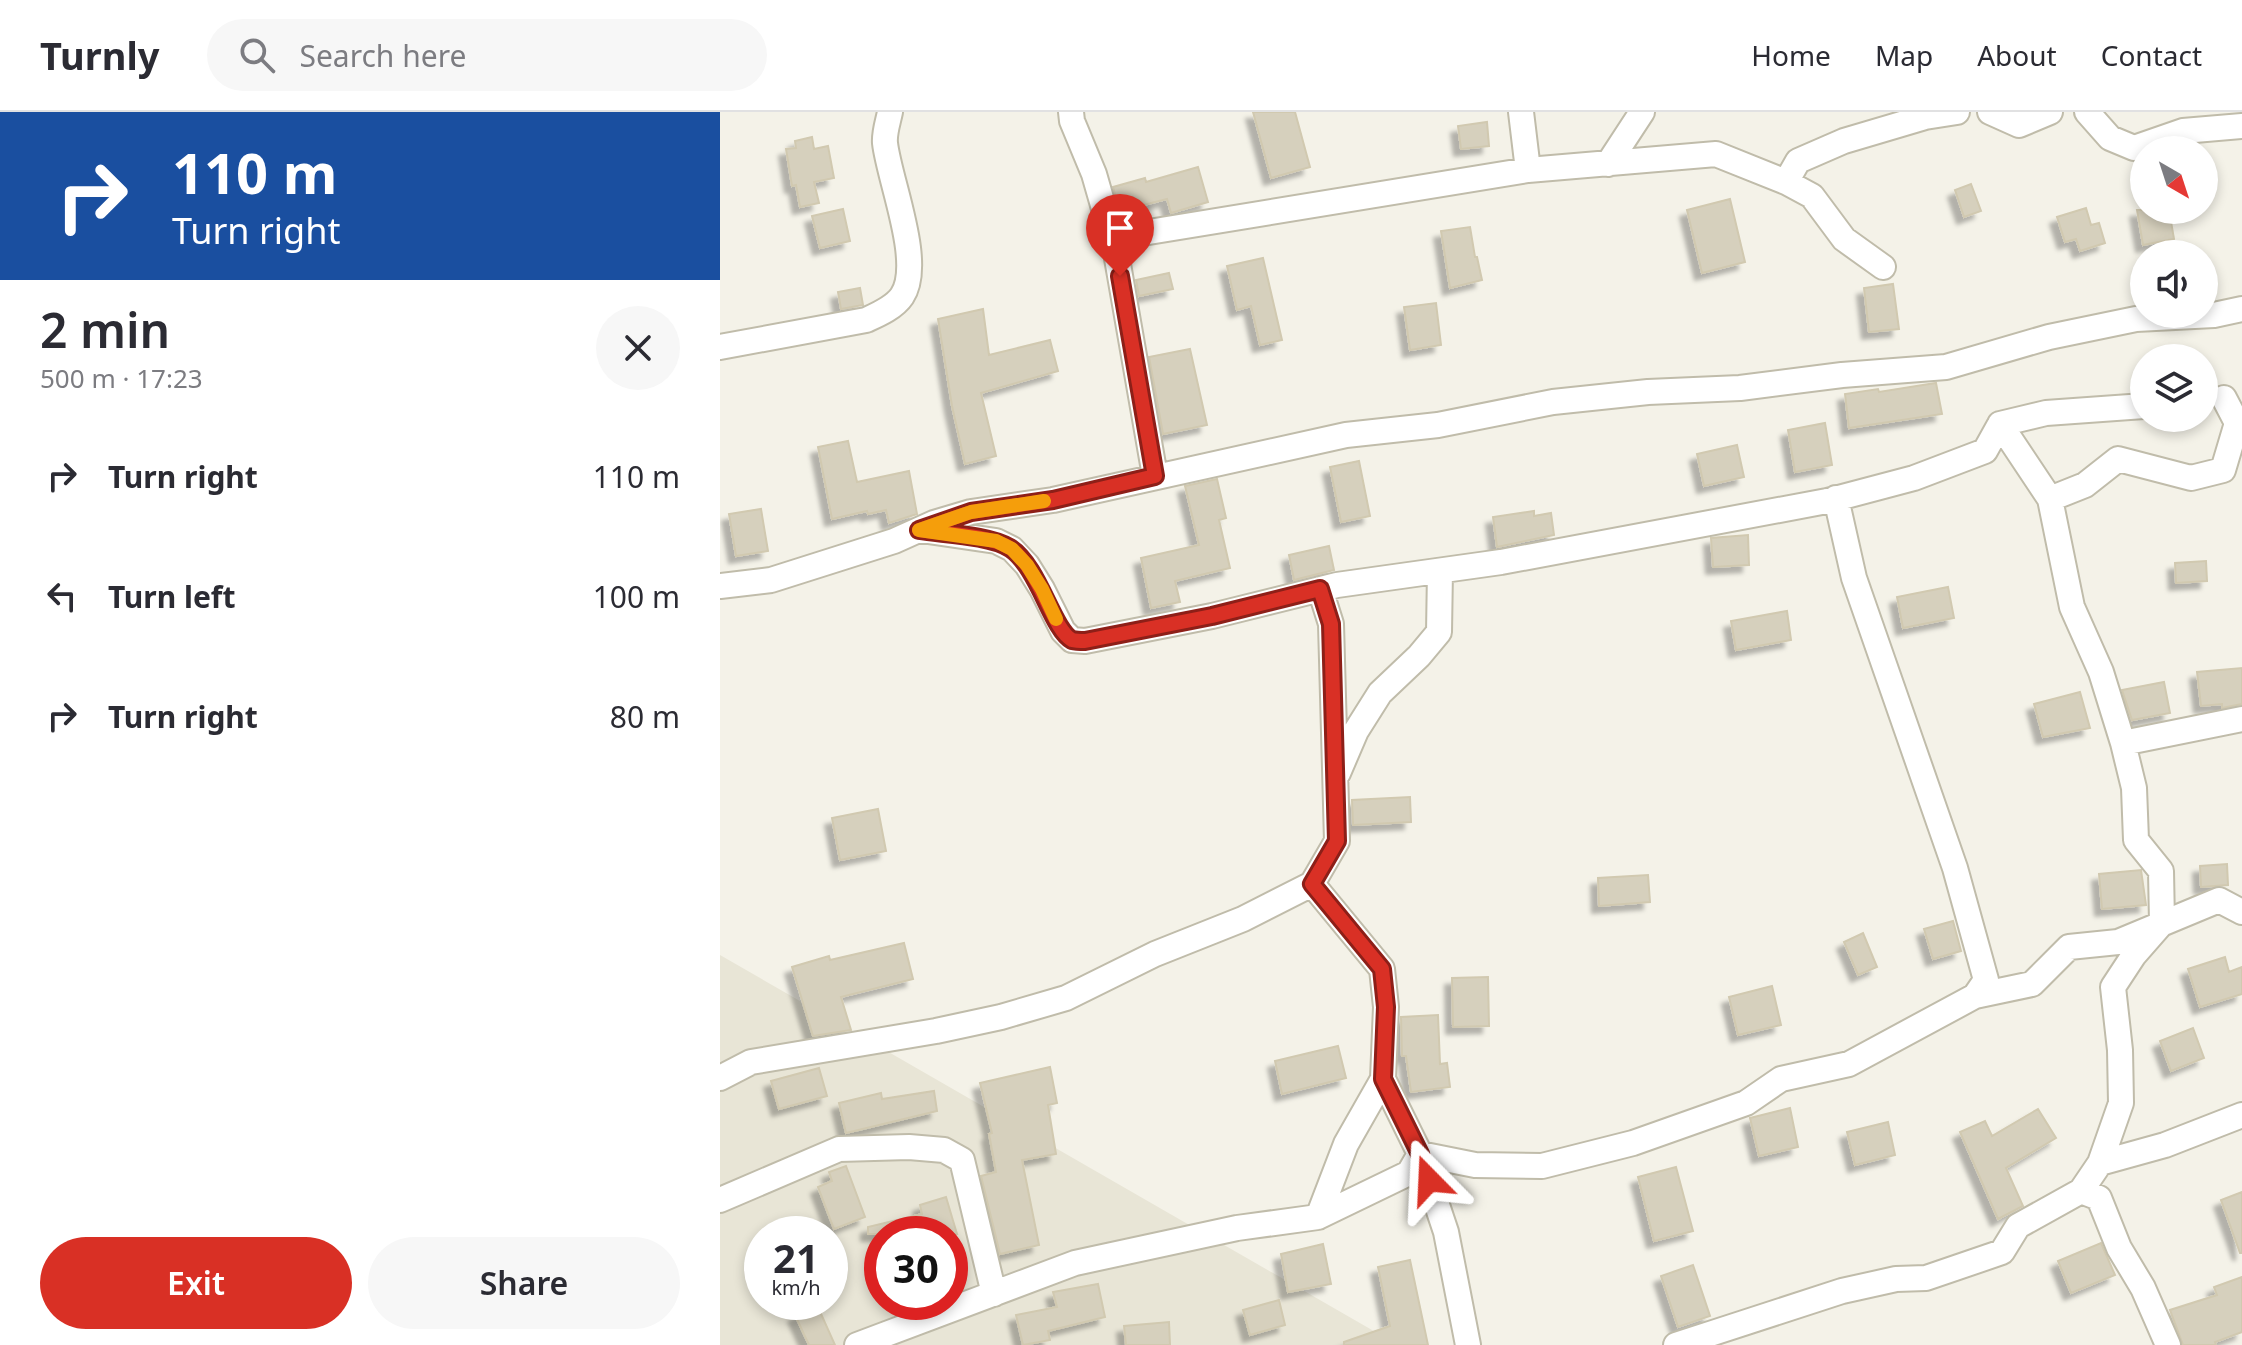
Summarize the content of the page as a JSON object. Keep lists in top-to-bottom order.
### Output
{
  "north": "bottom right",
  "page": {
    "header": "Turnly",
    "search": "Search here",
    "nav": [
      "Home",
      "Map",
      "About",
      "Contact"
    ],
    "turn": ["110 m", "Turn right"],
    "heading": ["2 min", "500 m · 17:23"],
    "list": [
      {
        "name": "Turn right",
        "value": "110 m"
      },
      {
        "name": "Turn left",
        "value": "100 m"
      },
      {
        "name": "Turn right",
        "value": "80 m"
      }
    ],
    "speed": "21 km/h",
    "limit": "30",
    "buttons": ["Exit", "Share"]
  }
}
